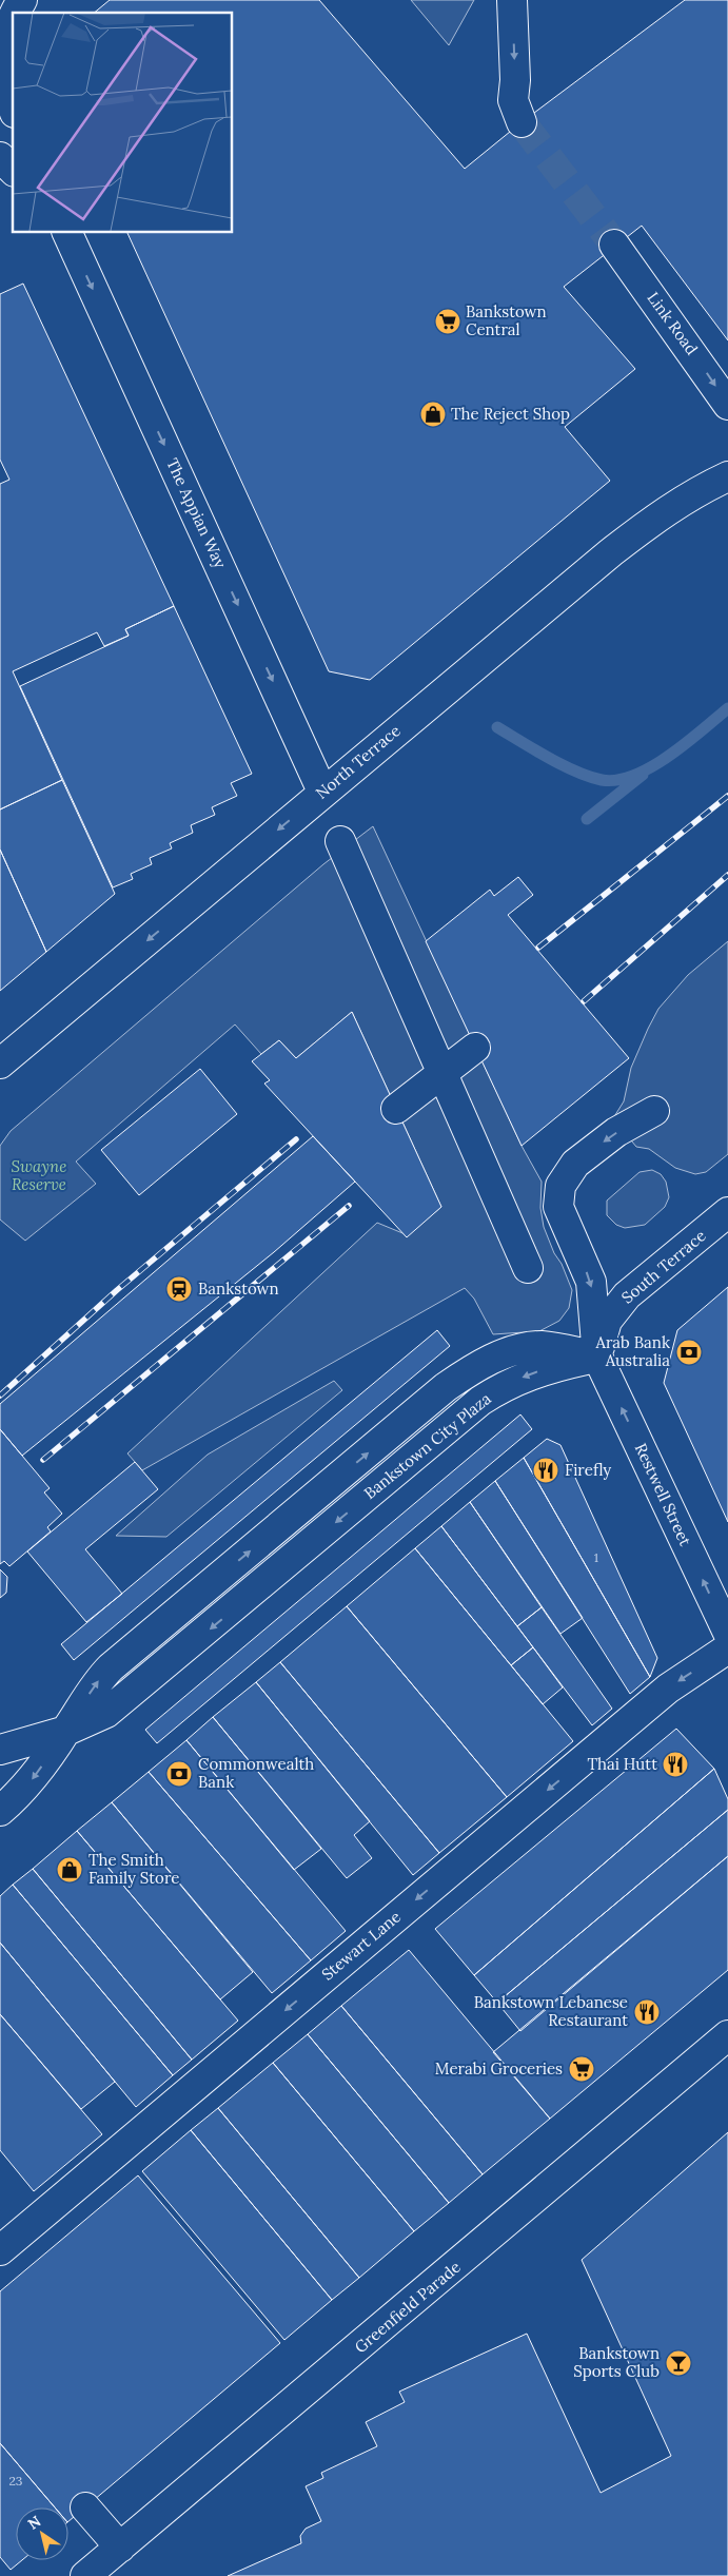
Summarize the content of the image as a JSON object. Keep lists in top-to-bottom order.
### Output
{
  "streets": {
    "street": [
      "Link Road",
      "The Appian Way",
      "North Terrace",
      "South Terrace",
      "Bankstown City Plaza",
      "Restwell Street",
      "Stewart Lane",
      "Greenfield Parade"
    ]
  },
  "crossings": [
    ["The Appian Way", "North Terrace"],
    ["South Terrace", "Bankstown City Plaza"],
    ["South Terrace", "Restwell Street"],
    ["Bankstown City Plaza", "Restwell Street"]
  ],
  "one_way": [
    "Link Road",
    "The Appian Way",
    "North Terrace",
    "Restwell Street",
    "Stewart Lane"
  ],
  "parks": ["Swayne Reserve"],
  "places": {
    "supermarket": ["Bankstown Central", "Merabi Groceries"],
    "shop": ["The Reject Shop", "The Smith Family Store"],
    "station": ["Bankstown"],
    "bank": ["Arab Bank Australia", "Commonwealth Bank"],
    "restaurant": ["Firefly", "Thai Hutt", "Bankstown Lebanese Restaurant"],
    "bar": ["Bankstown Sports Club"]
  },
  "house_numbers": ["1", "23"],
  "north": "top left"
}
